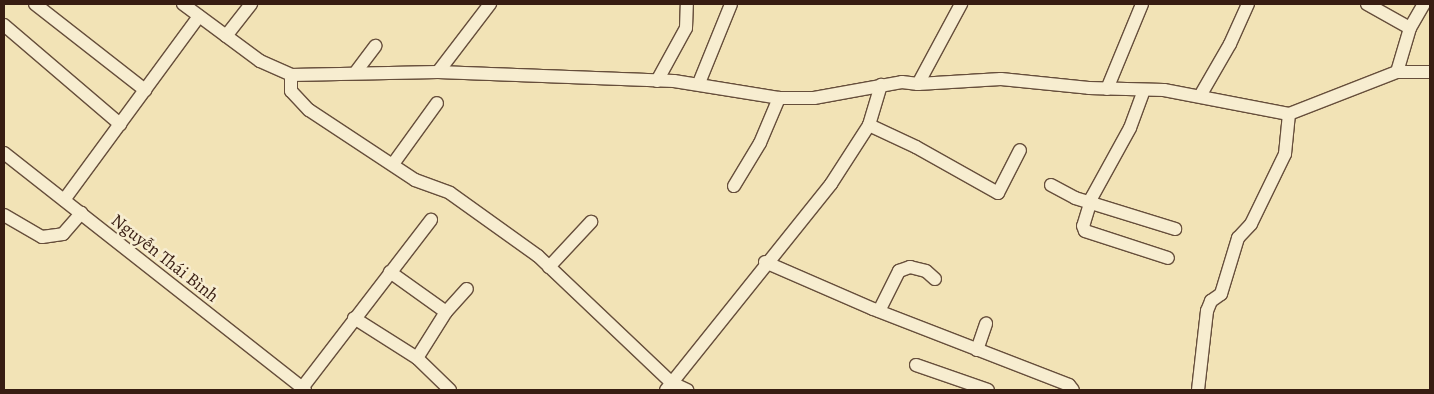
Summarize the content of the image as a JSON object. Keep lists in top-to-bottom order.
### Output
{
  "streets": {
    "street": ["Nguyễn Thái Bình"]
  }
}
